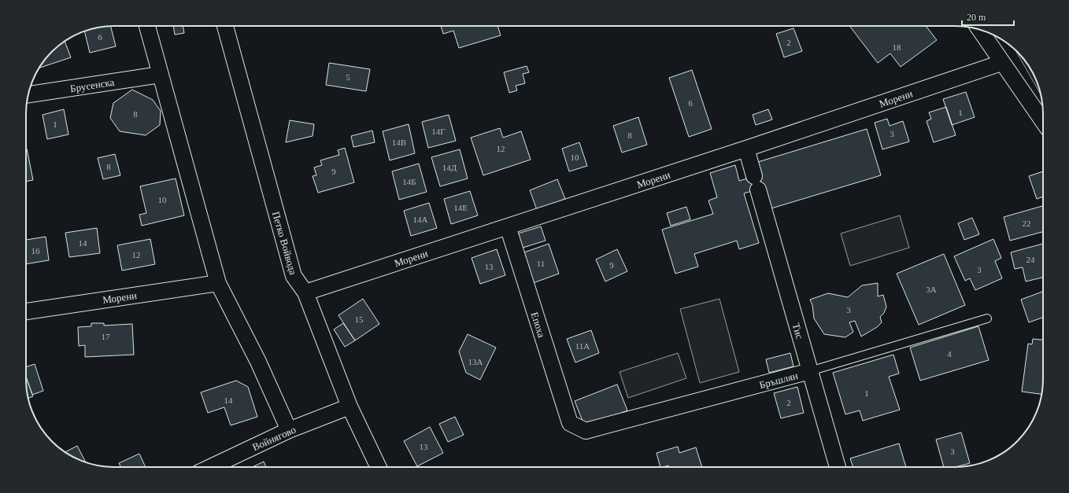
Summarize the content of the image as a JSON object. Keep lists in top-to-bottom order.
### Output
{
  "streets": {
    "street": [
      "Брусенска",
      "Морени",
      "Петко Войвода",
      "Епоха",
      "Тис",
      "Бръшлян",
      "Войнягово"
    ]
  },
  "crossings": [
    ["Морени", "Петко Войвода"],
    ["Морени", "Епоха"],
    ["Морени", "Тис"],
    ["Петко Войвода", "Войнягово"],
    ["Епоха", "Бръшлян"],
    ["Тис", "Бръшлян"]
  ],
  "house_numbers": [
    "6",
    "2",
    "18",
    "5",
    "6",
    "1",
    "8",
    "1",
    "14Г",
    "3",
    "8",
    "14В",
    "12",
    "10",
    "8",
    "14Д",
    "9",
    "14Б",
    "10",
    "14Е",
    "14А",
    "22",
    "14",
    "16",
    "12",
    "24",
    "11",
    "9",
    "13",
    "3",
    "3А",
    "3",
    "15",
    "17",
    "11А",
    "4",
    "13А",
    "1",
    "14",
    "2",
    "13",
    "3"
  ],
  "scale_bar": "20 m"
}
